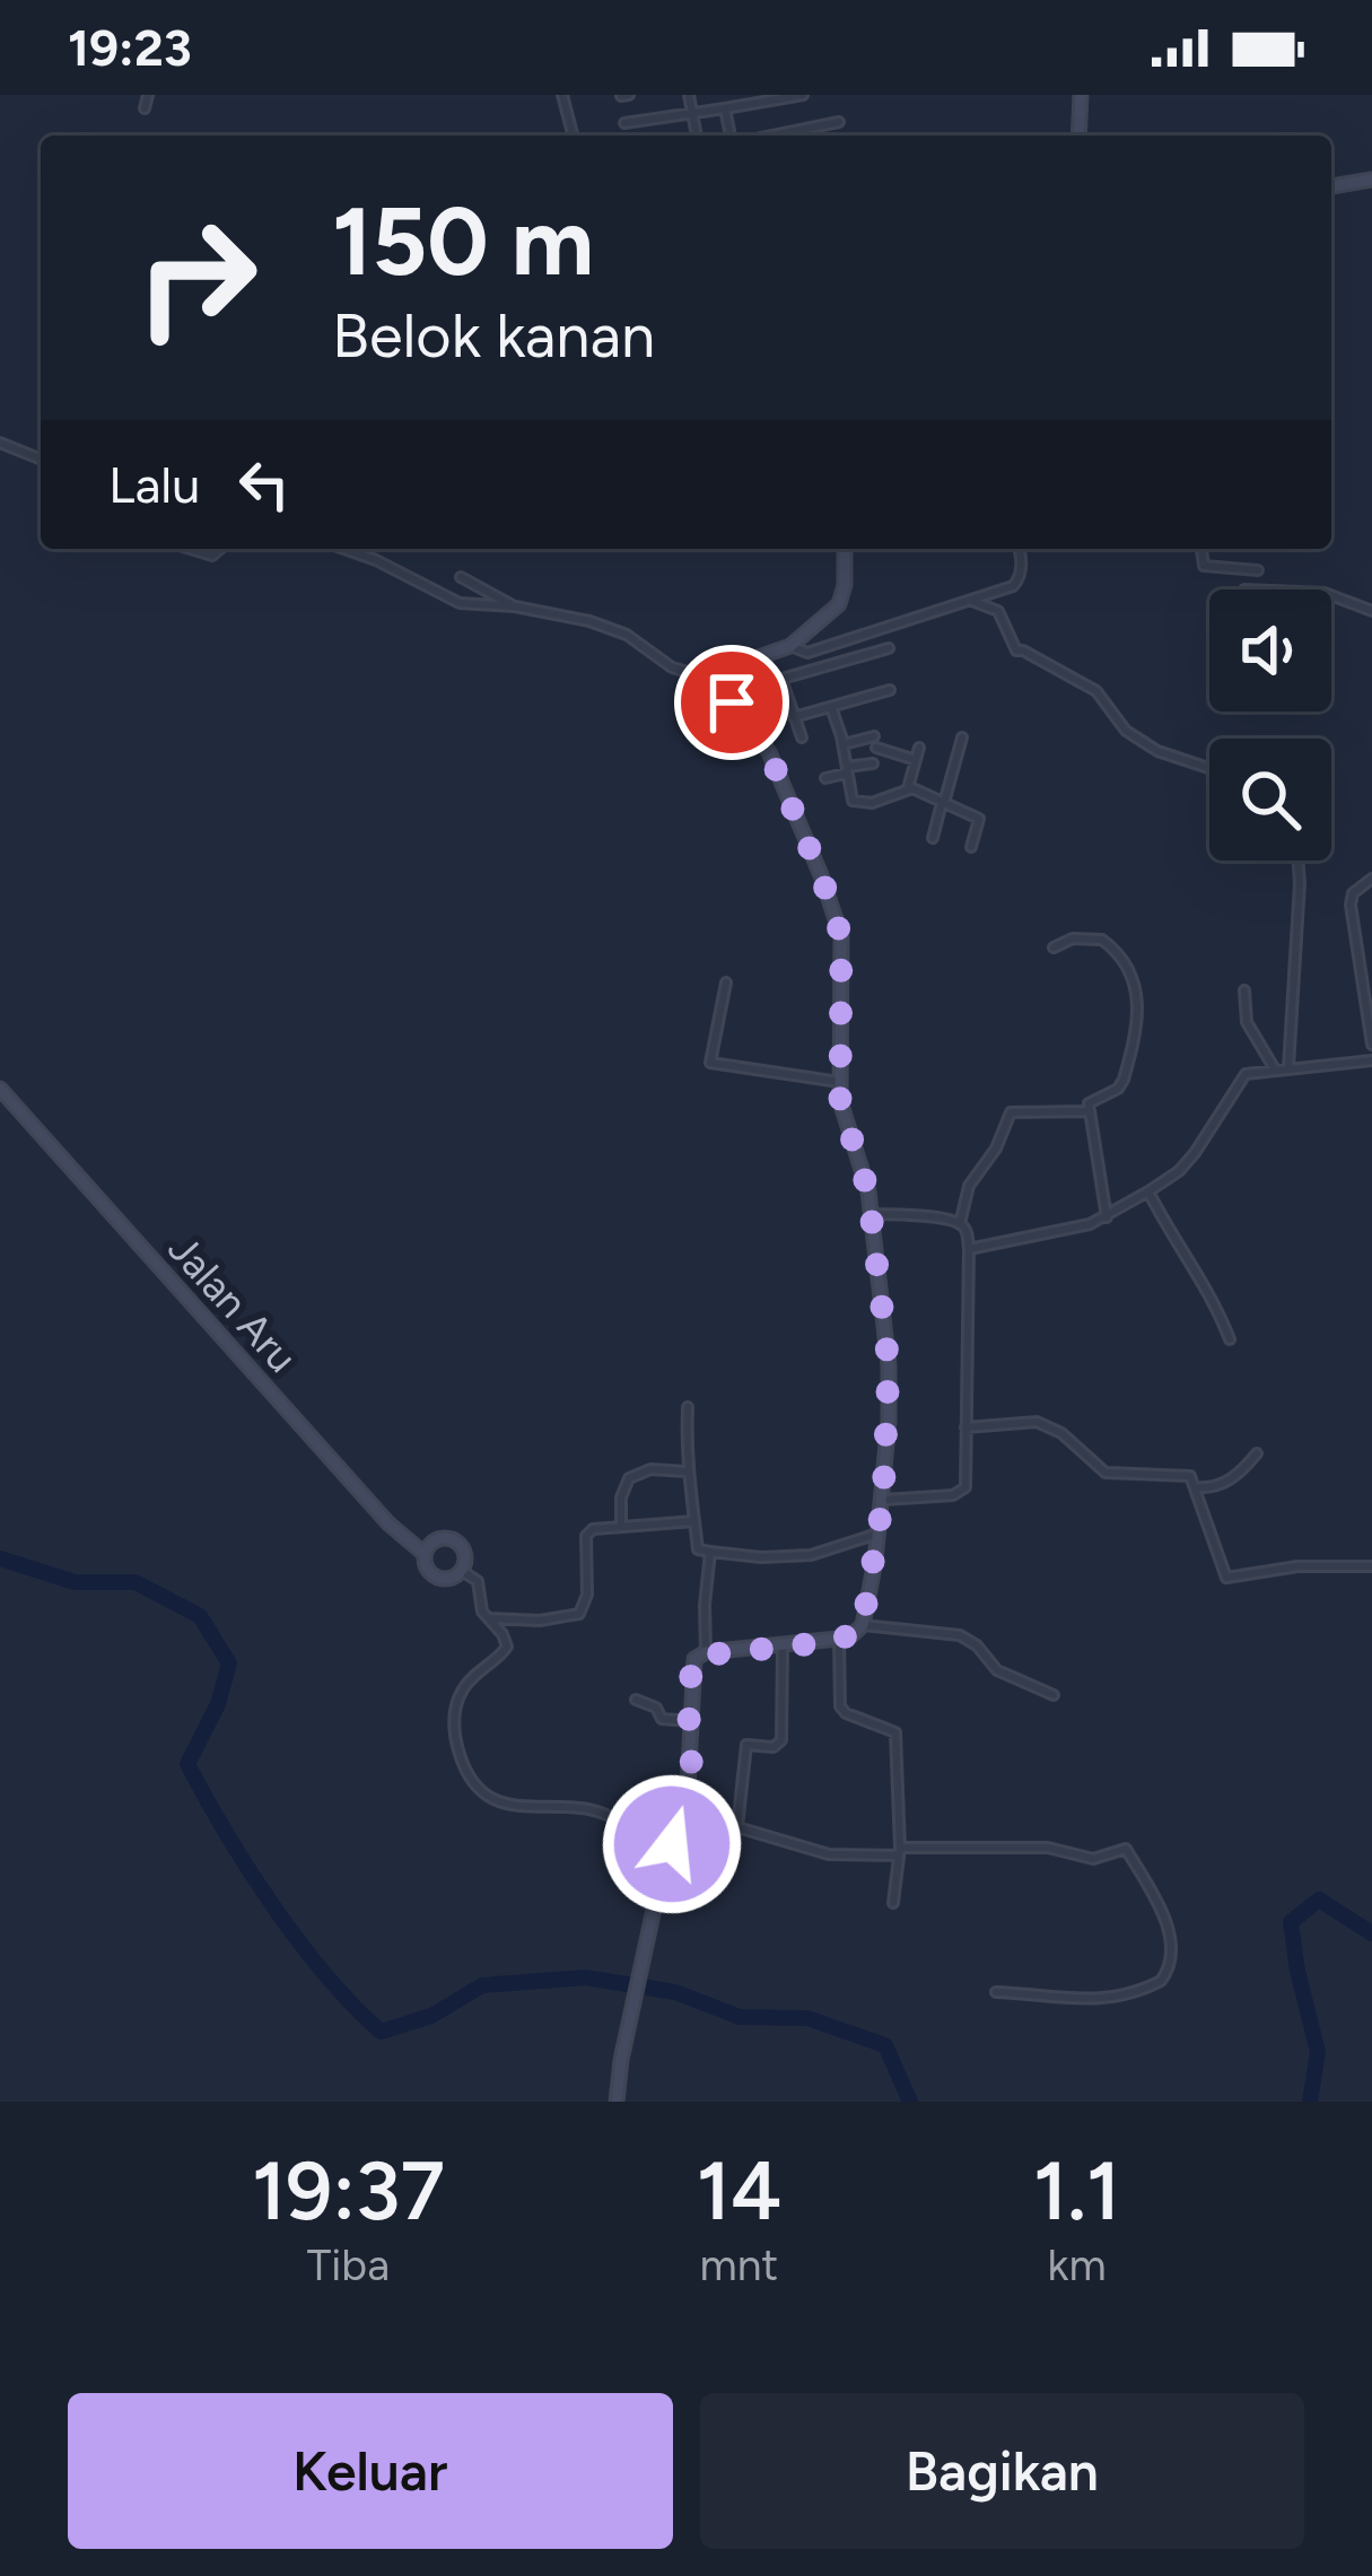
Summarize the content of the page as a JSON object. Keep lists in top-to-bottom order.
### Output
{
  "streets": {
    "street": ["Jalan Aru"]
  },
  "page": {
    "status": "19:23",
    "turn": ["150 m", "Belok kanan"],
    "then": "Lalu",
    "eta": [
      "19:37",
      "Tiba",
      "14",
      "mnt",
      "1.1",
      "km"
    ],
    "buttons": ["Keluar", "Bagikan"]
  }
}
